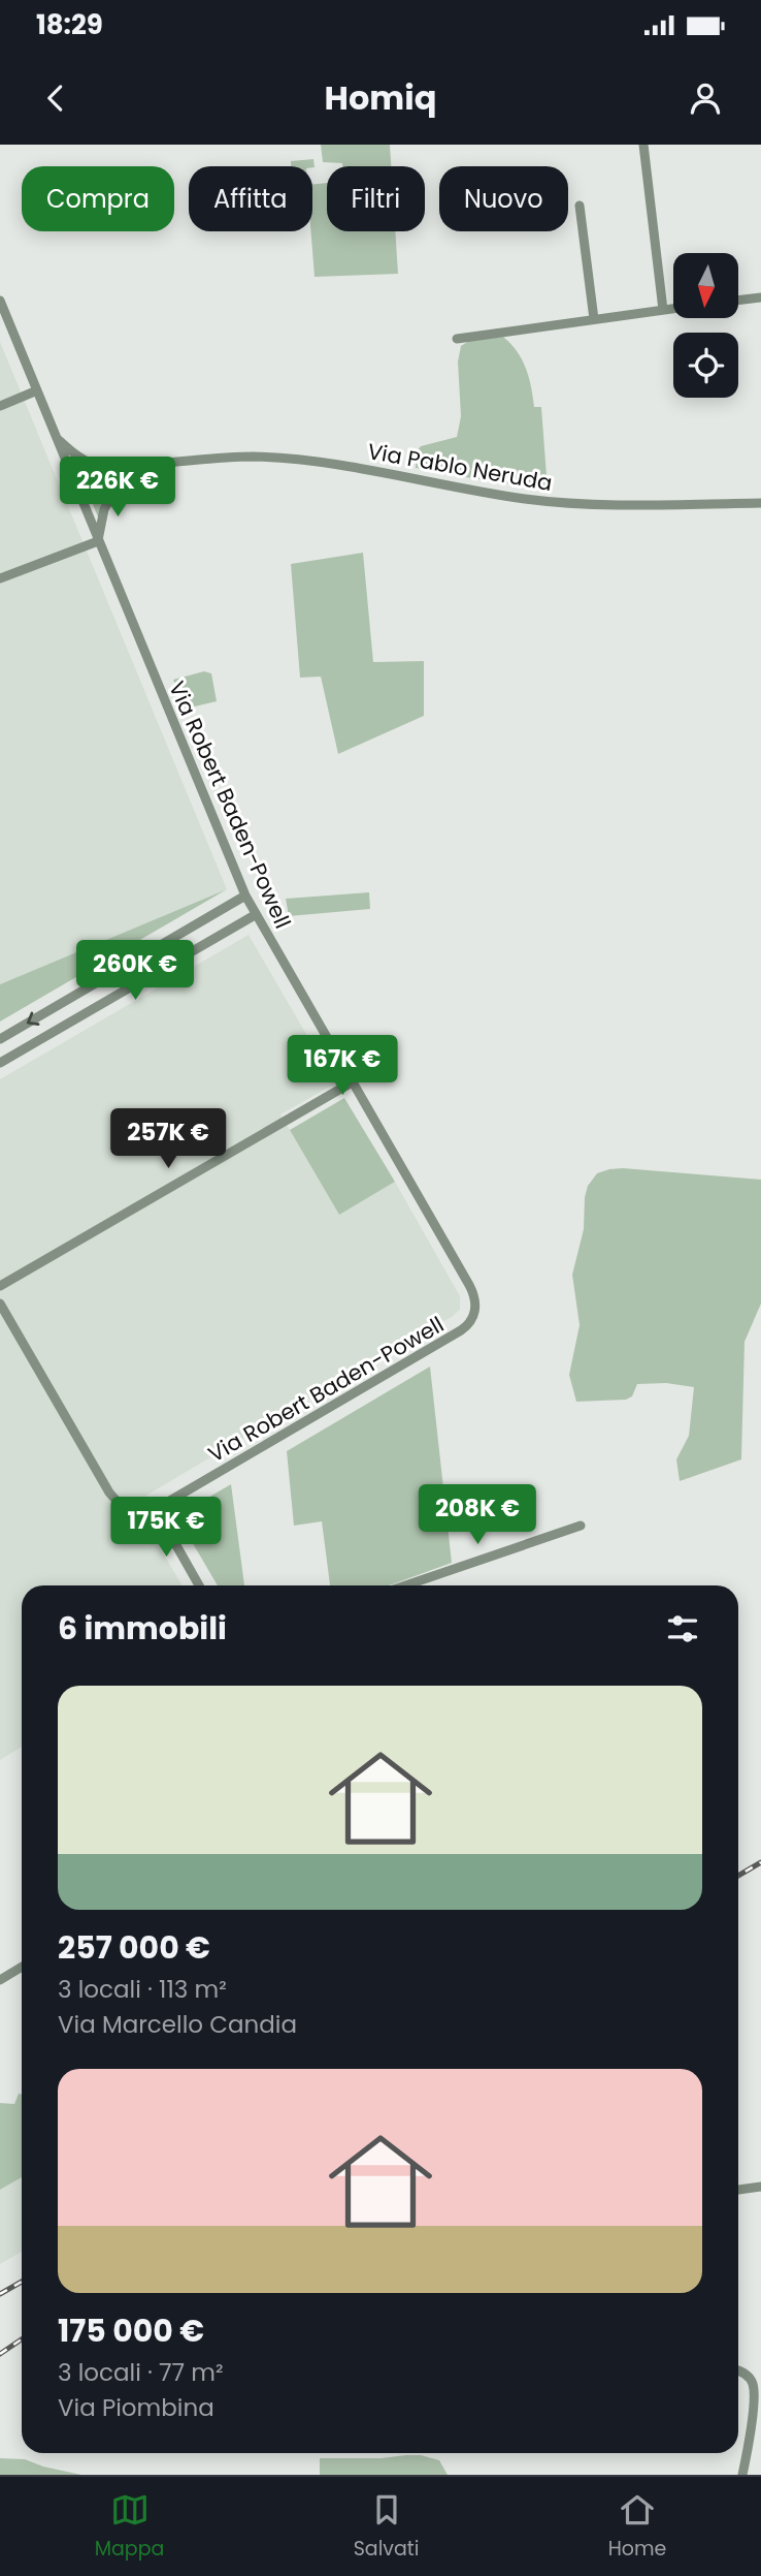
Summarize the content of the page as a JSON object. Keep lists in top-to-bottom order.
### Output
{
  "streets": {
    "street": ["Via Pablo Neruda", "Via Robert Baden-Powell"]
  },
  "north": "bottom",
  "page": {
    "status": "18:29",
    "header": "Homiq",
    "chip": [
      "Compra",
      "Affitta",
      "Filtri",
      "Nuovo"
    ],
    "price": [
      "226K €",
      "260K €",
      "167K €",
      "257K €",
      "208K €",
      "175K €"
    ],
    "heading": "6 immobili",
    "list": [
      {
        "name": "257 000 €",
        "note": "3 locali · 113 m² · Via Marcello Candia"
      },
      {
        "name": "175 000 €",
        "note": "3 locali · 77 m² · Via Piombina"
      }
    ],
    "tabs": ["Mappa", "Salvati", "Home"]
  }
}
